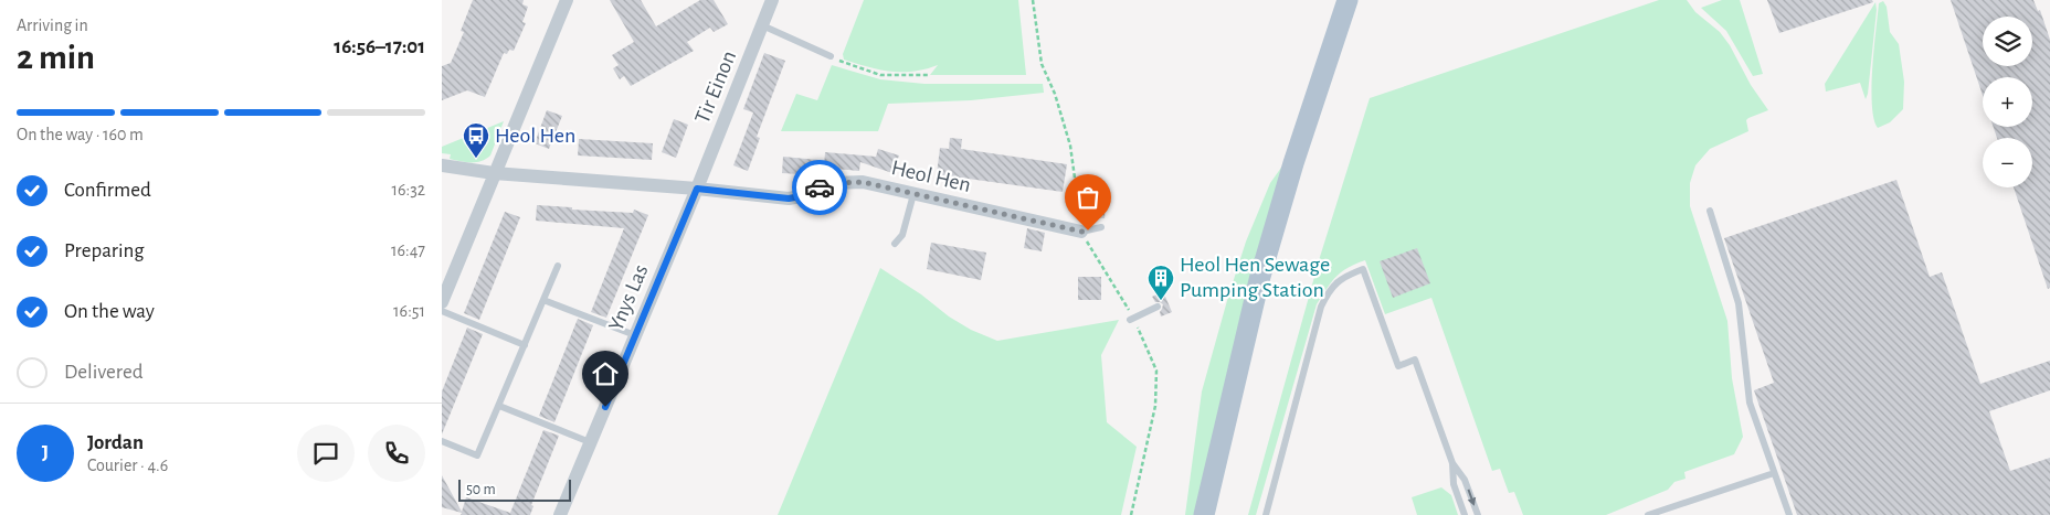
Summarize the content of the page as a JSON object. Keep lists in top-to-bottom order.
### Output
{
  "streets": {
    "street": ["Tir Einon", "Heol Hen", "Ynys Las"]
  },
  "crossings": [
    ["Tir Einon", "Heol Hen"],
    ["Tir Einon", "Ynys Las"],
    ["Heol Hen", "Ynys Las"]
  ],
  "places": {
    "bus stop": ["Heol Hen"],
    "building": ["Heol Hen Sewage Pumping Station"]
  },
  "scale_bar": "50 m",
  "page": {
    "heading": ["2 min", "Arriving in", "16:56–17:01"],
    "panel": ["Jordan", "Courier · 4.6"],
    "map_buttons": ["+", "−"],
    "bar": "On the way · 160 m",
    "list": [
      ["Confirmed", "16:32"],
      ["Preparing", "16:47"],
      ["On the way", "16:51"],
      "Delivered"
    ],
    "round": "J",
    "scale": "50 m"
  }
}
